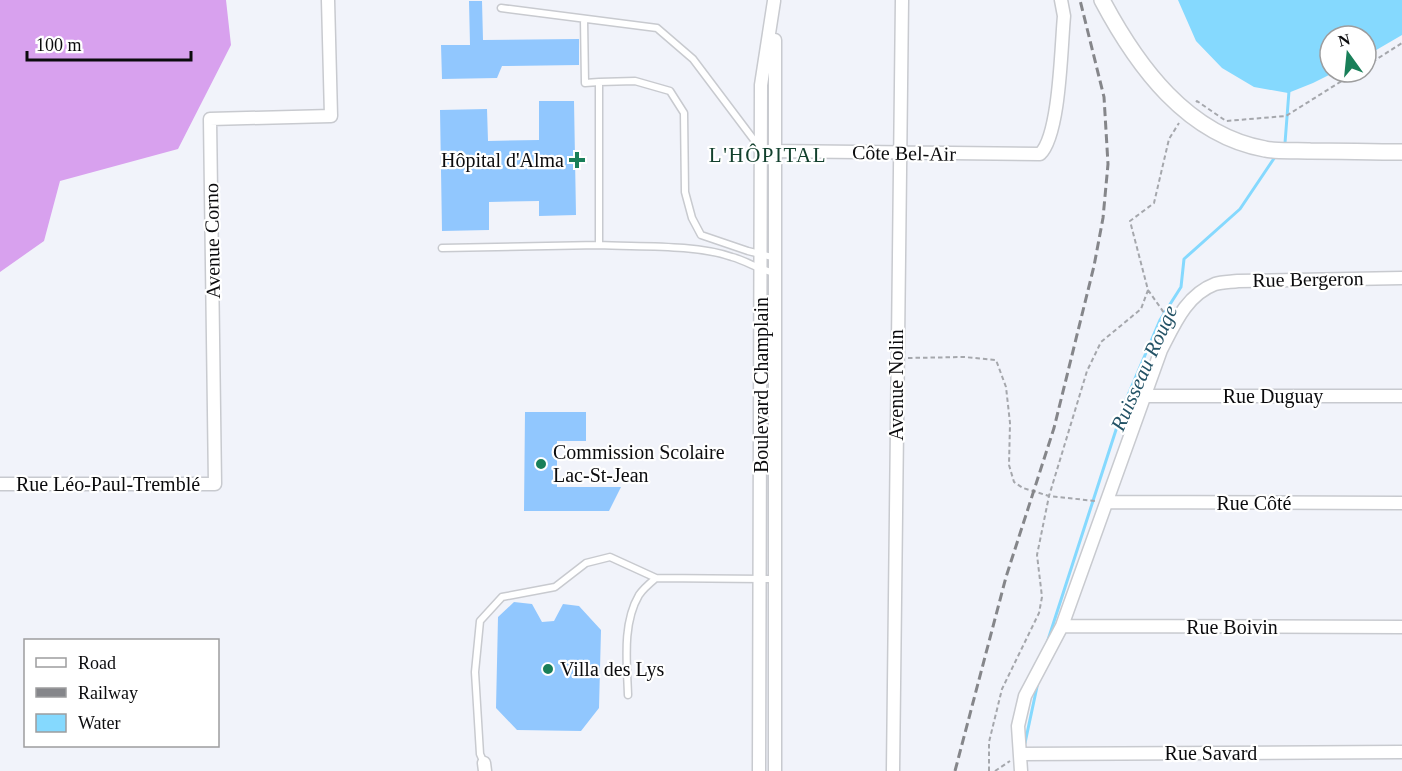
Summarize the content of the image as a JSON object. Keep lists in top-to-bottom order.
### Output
{
  "streets": {
    "street": [
      "Côte Bel-Air",
      "Avenue Corno",
      "Rue Bergeron",
      "Boulevard Champlain",
      "Avenue Nolin",
      "Rue Duguay",
      "Rue Léo-Paul-Tremblé",
      "Rue Côté",
      "Rue Boivin",
      "Rue Savard"
    ]
  },
  "crossings": [
    ["Côte Bel-Air", "Boulevard Champlain"],
    ["Côte Bel-Air", "Avenue Nolin"],
    ["Avenue Corno", "Rue Léo-Paul-Tremblé"]
  ],
  "districts": ["L'HÔPITAL"],
  "water": ["Ruisseau Rouge"],
  "places": {
    "health": ["Hôpital d'Alma"],
    "other": ["Commission Scolaire Lac-St-Jean", "Villa des Lys"]
  },
  "legend": ["Road", "Railway", "Water"],
  "scale_bar": "100 m",
  "north": "top"
}
